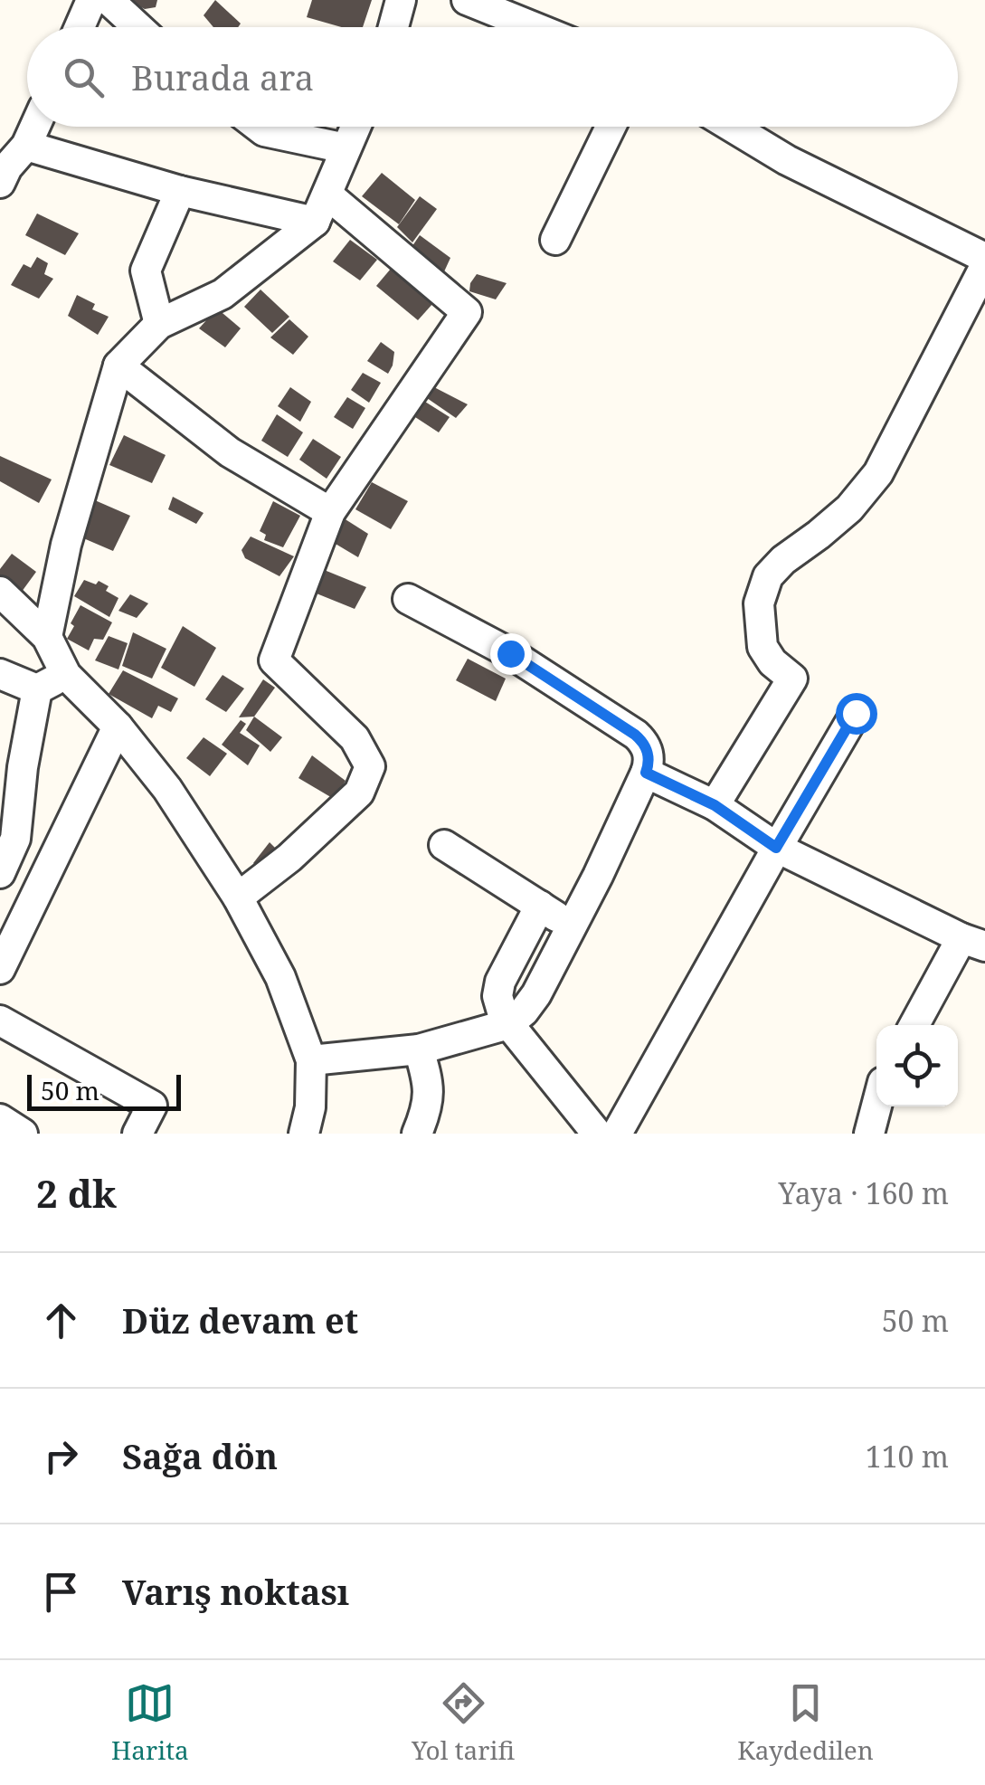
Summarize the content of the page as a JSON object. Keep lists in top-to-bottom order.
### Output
{
  "scale_bar": "50 m",
  "page": {
    "search": "Burada ara",
    "scale": "50 m",
    "heading": ["2 dk", "Yaya · 160 m"],
    "list": [
      ["Düz devam et", "50 m"],
      ["Sağa dön", "110 m"],
      "Varış noktası"
    ],
    "nav": ["Harita", "Yol tarifi", "Kaydedilen"]
  }
}
